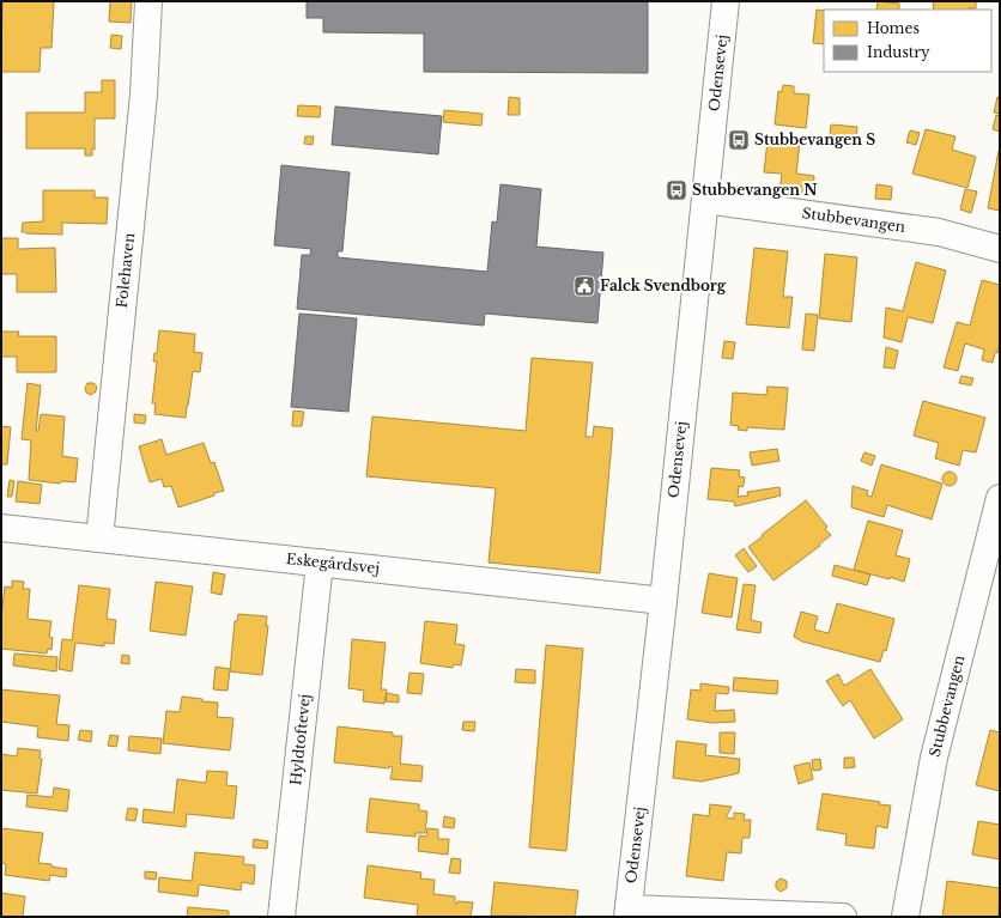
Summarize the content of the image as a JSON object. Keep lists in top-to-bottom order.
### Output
{
  "streets": {
    "street": [
      "Odensevej",
      "Stubbevangen",
      "Folehaven",
      "Eskegårdsvej",
      "Hyldtoftevej"
    ]
  },
  "crossings": [
    ["Odensevej", "Stubbevangen"],
    ["Odensevej", "Eskegårdsvej"],
    ["Folehaven", "Eskegårdsvej"],
    ["Eskegårdsvej", "Hyldtoftevej"]
  ],
  "places": {
    "bus stop": ["Stubbevangen S", "Stubbevangen N"],
    "public building": ["Falck Svendborg"]
  },
  "legend": ["Homes", "Industry"]
}
